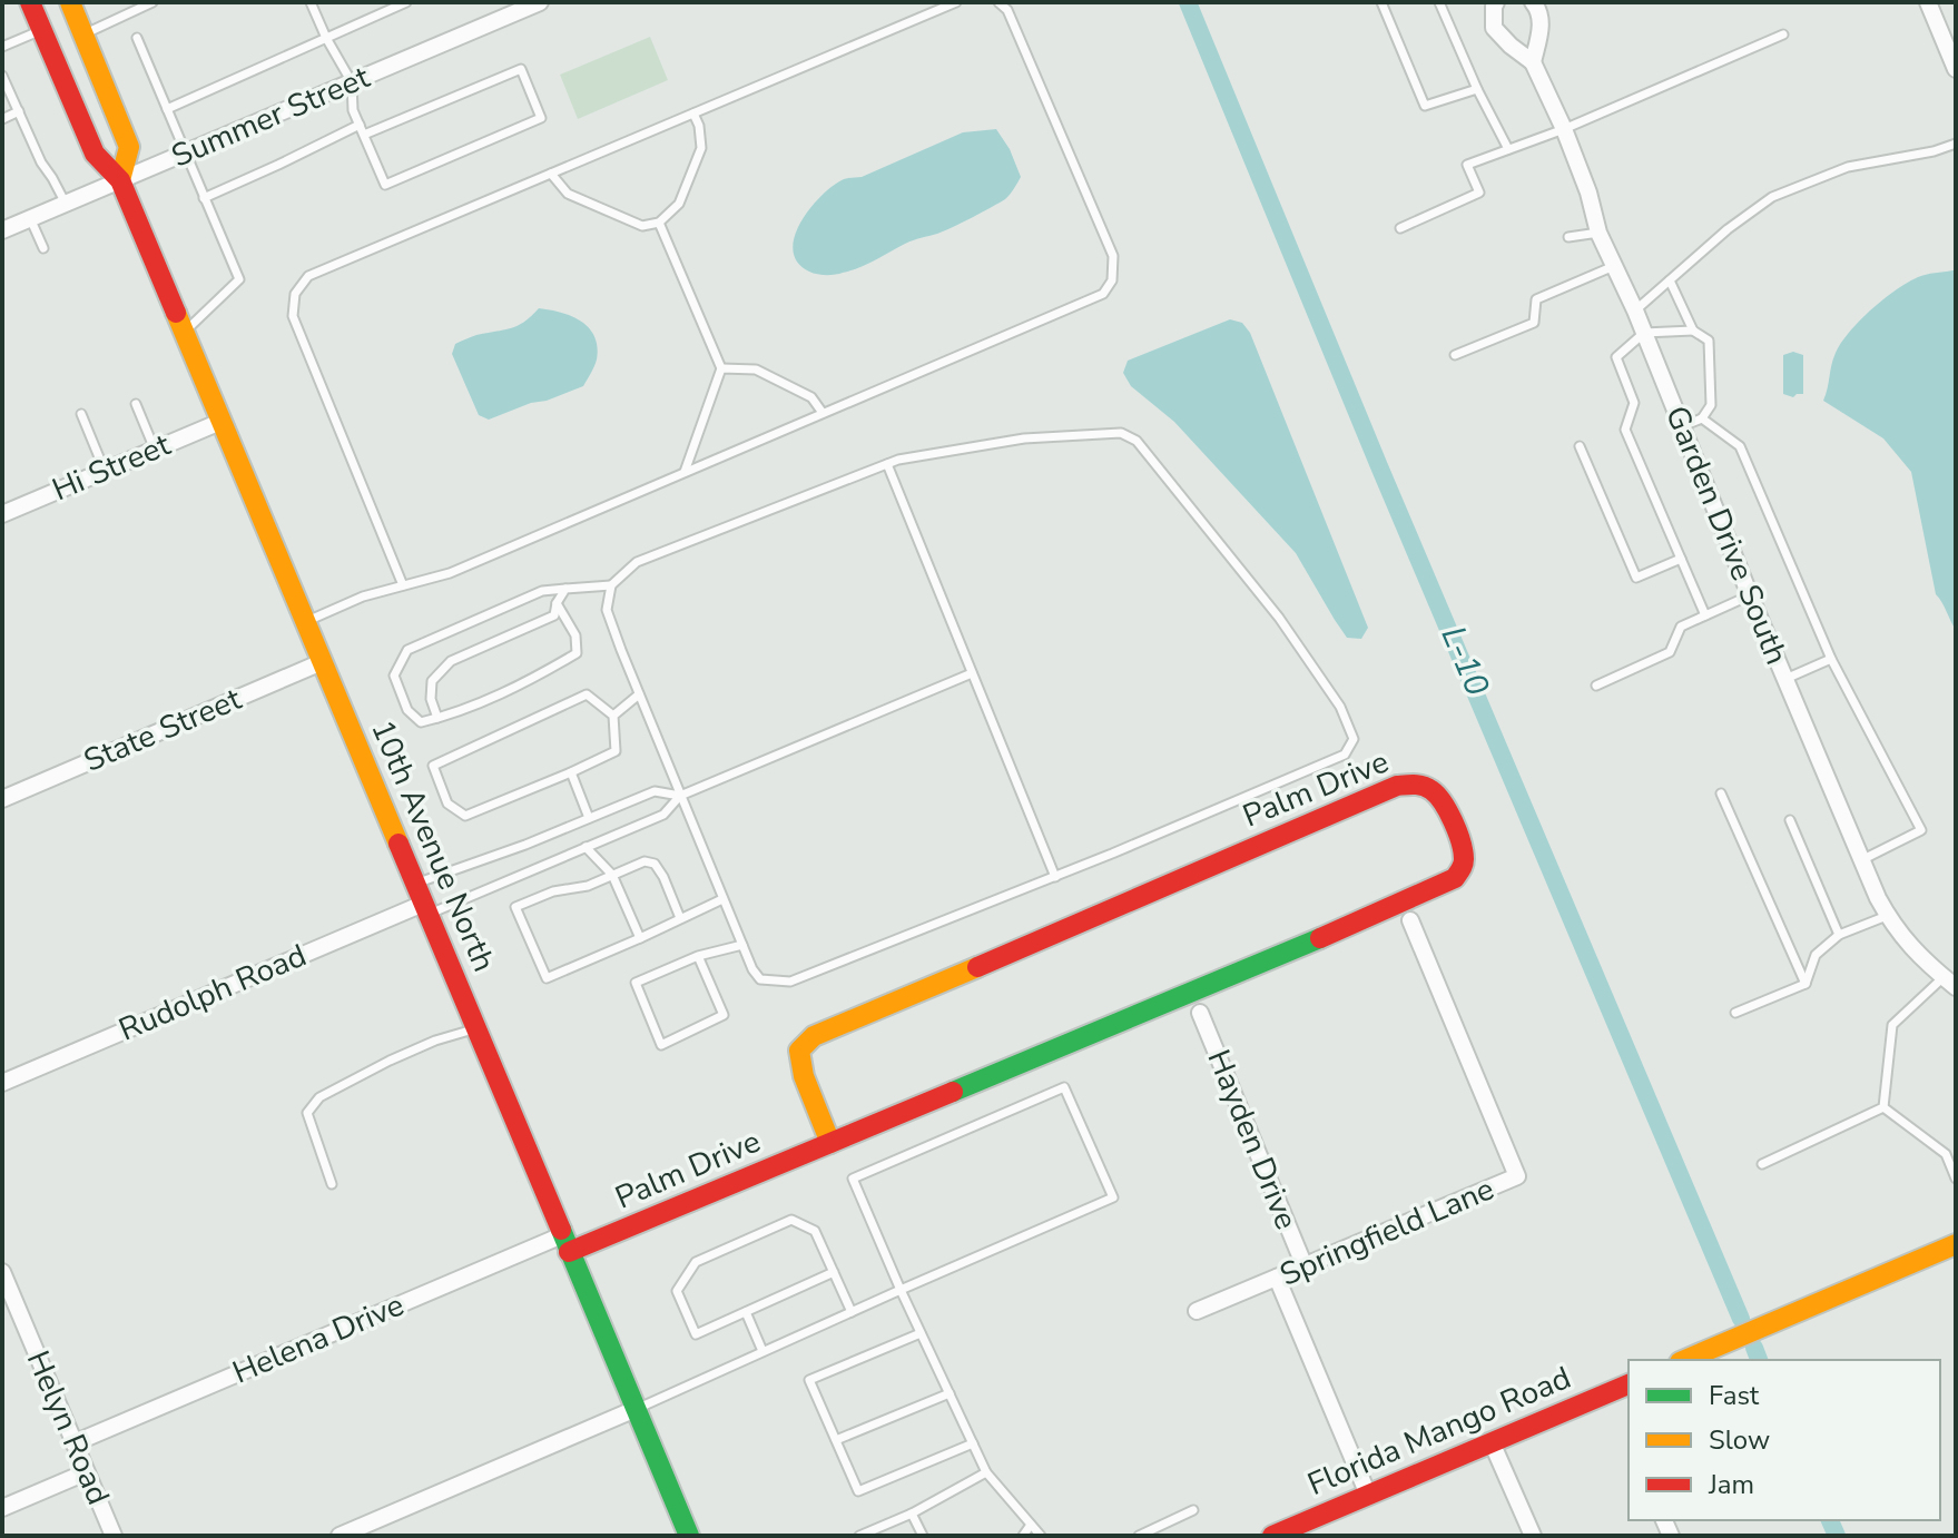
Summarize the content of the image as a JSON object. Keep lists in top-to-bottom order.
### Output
{
  "streets": {
    "street": [
      "Summer Street",
      "Hi Street",
      "Garden Drive South",
      "State Street",
      "Palm Drive",
      "10th Avenue North",
      "Rudolph Road",
      "Hayden Drive",
      "Springfield Lane",
      "Helena Drive",
      "Helyn Road",
      "Florida Mango Road"
    ]
  },
  "crossings": [
    ["Summer Street", "10th Avenue North"],
    ["Hi Street", "10th Avenue North"],
    ["State Street", "10th Avenue North"],
    ["Palm Drive", "10th Avenue North"],
    ["Palm Drive", "Helena Drive"],
    ["10th Avenue North", "Rudolph Road"],
    ["10th Avenue North", "Helena Drive"],
    ["Hayden Drive", "Springfield Lane"],
    ["Hayden Drive", "Florida Mango Road"],
    ["Helena Drive", "Helyn Road"]
  ],
  "water": ["L-10"],
  "legend": ["Fast", "Slow", "Jam"]
}
